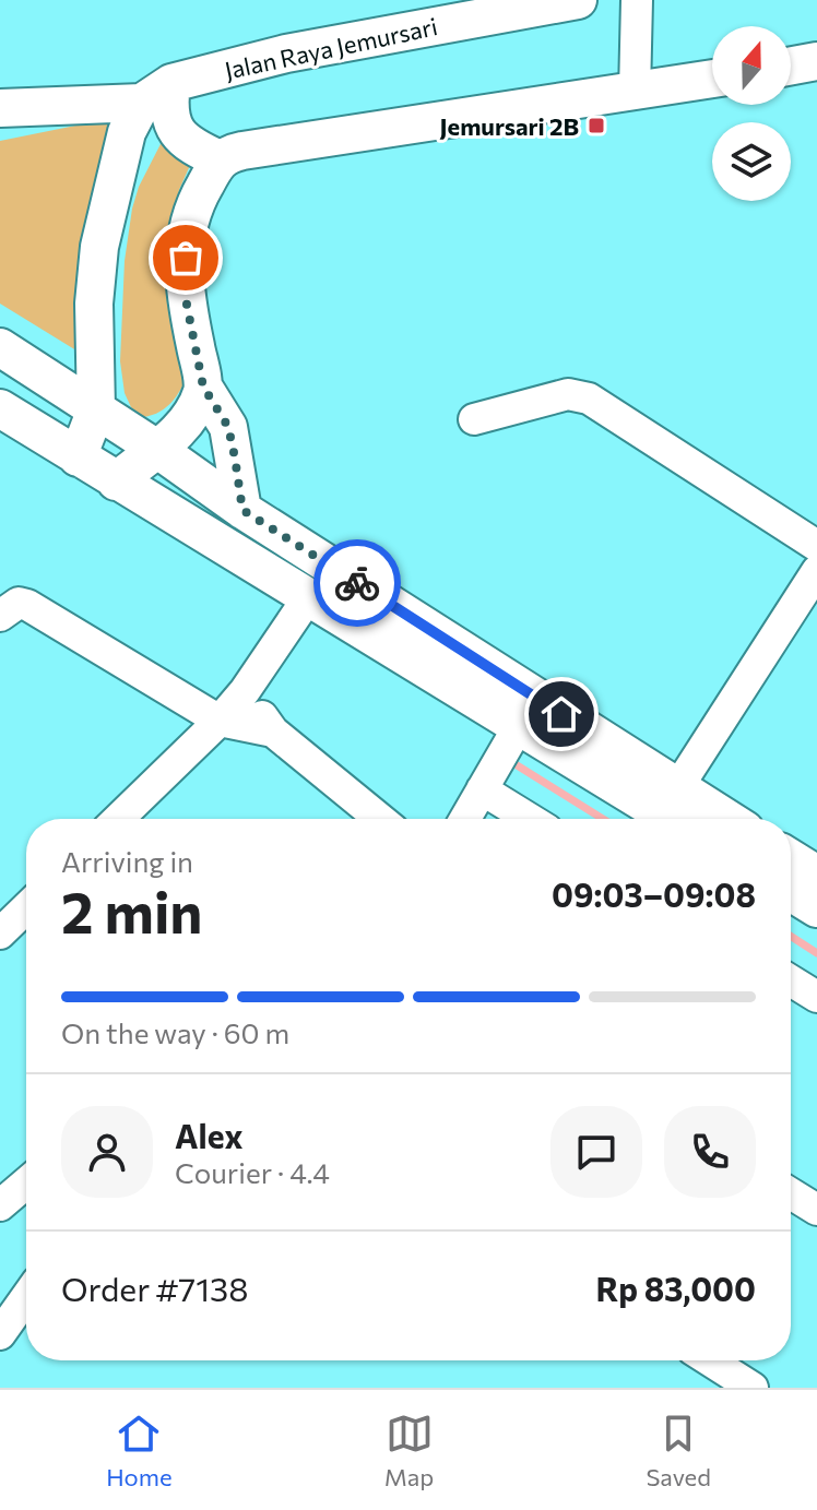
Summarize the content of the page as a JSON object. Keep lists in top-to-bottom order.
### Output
{
  "streets": {
    "main road": ["Jalan Raya Jemursari"]
  },
  "places": {
    "transit": ["Jemursari 2B"]
  },
  "north": "top",
  "page": {
    "heading": ["2 min", "Arriving in", "09:03–09:08"],
    "panel": [
      "Alex",
      "Courier · 4.4",
      "Order #7138",
      "Rp 83,000"
    ],
    "bar": "On the way · 60 m",
    "tabs": ["Home", "Map", "Saved"]
  }
}
